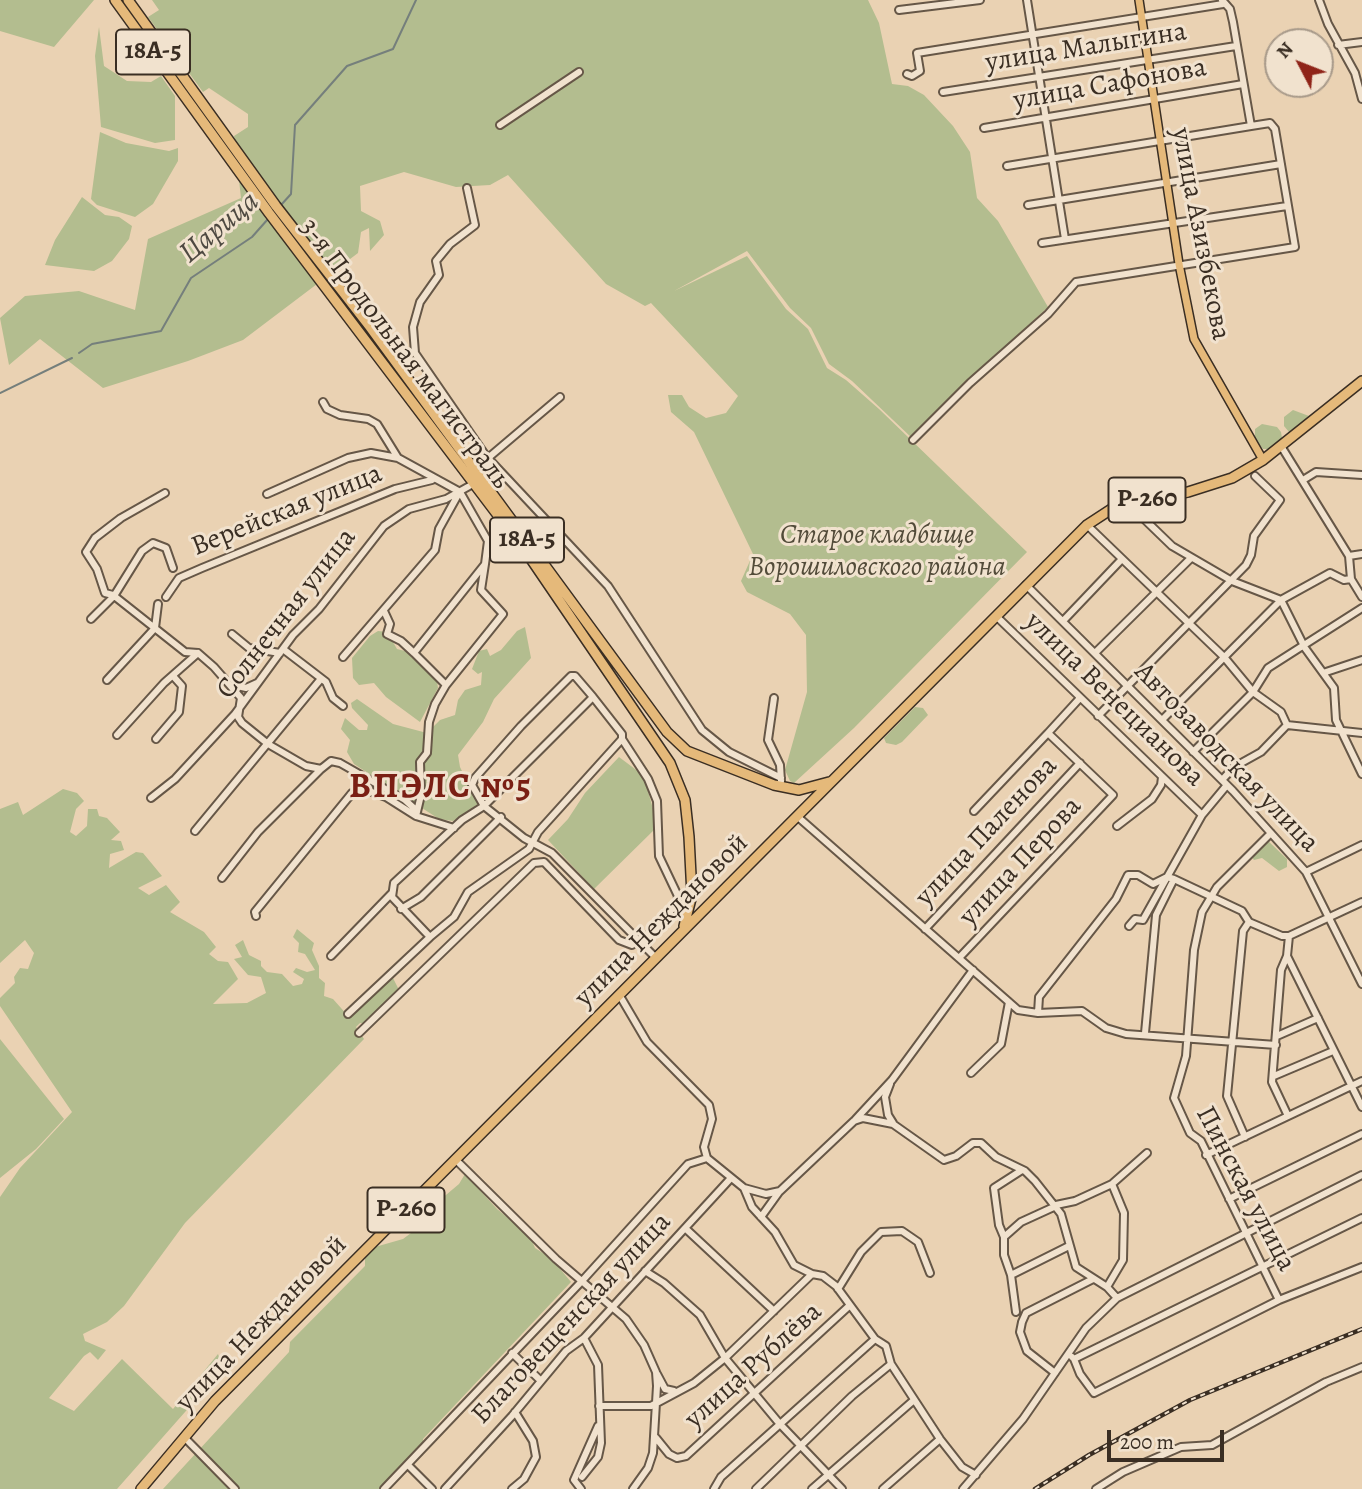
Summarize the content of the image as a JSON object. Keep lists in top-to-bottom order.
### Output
{
  "streets": {
    "highway": [
      "18А-5",
      "3-я Продольная магистраль",
      "Р-260",
      "улица Неждановой"
    ],
    "main road": ["улица Азизбекова"],
    "street": [
      "улица Малыгина",
      "улица Сафонова",
      "Верейская улица",
      "Солнечная улица",
      "улица Венецианова",
      "Автозаводская улица",
      "улица Паленова",
      "улица Перова",
      "Пинская улица",
      "Благовещенская улица",
      "улица Рублёва"
    ]
  },
  "crossings": [
    ["улица Малыгина", "улица Азизбекова"],
    ["улица Сафонова", "улица Азизбекова"],
    ["улица Азизбекова", "Р-260"],
    ["улица Азизбекова", "улица Неждановой"],
    ["3-я Продольная магистраль", "Солнечная улица"],
    ["3-я Продольная магистраль", "улица Неждановой"],
    ["Р-260", "улица Неждановой"],
    ["улица Венецианова", "улица Неждановой"],
    ["Автозаводская улица", "улица Неждановой"],
    ["Автозаводская улица", "Пинская улица"],
    ["улица Паленова", "улица Перова"]
  ],
  "districts": ["ВПЭЛС №5"],
  "water": ["Царица"],
  "parks": ["Старое кладбище Ворошиловского района"],
  "scale_bar": "200 m",
  "north": "top left"
}
